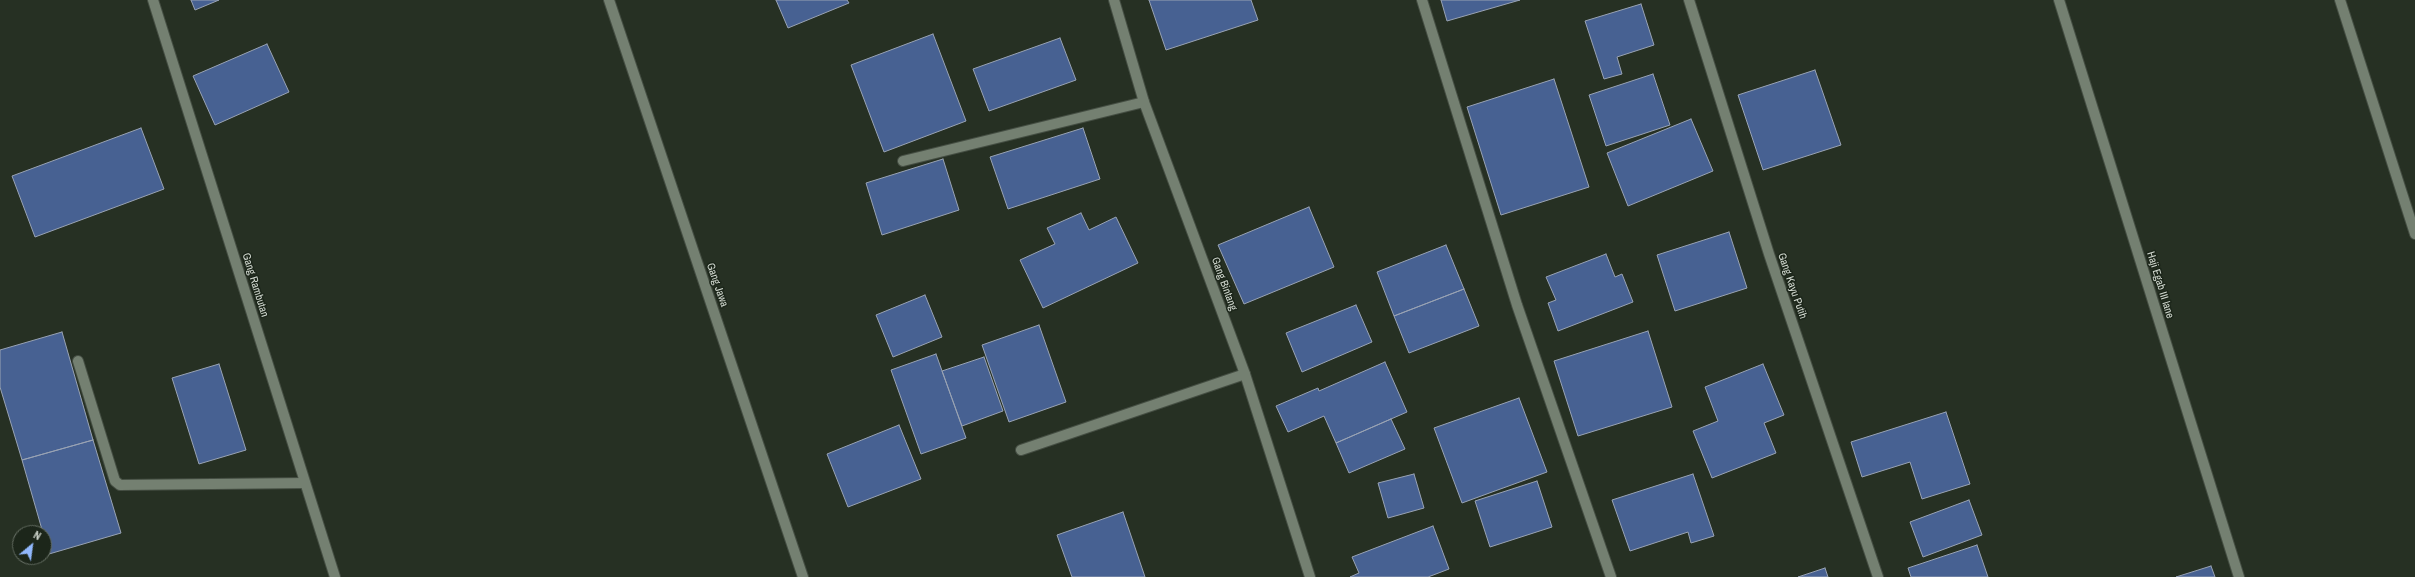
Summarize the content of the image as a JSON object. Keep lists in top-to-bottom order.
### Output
{
  "streets": {
    "street": [
      "Gang Bintang",
      "Gang Rambutan",
      "Gang Jawa",
      "Haji Egab III lane",
      "Gang Kayu Putih"
    ]
  },
  "north": "top right"
}
